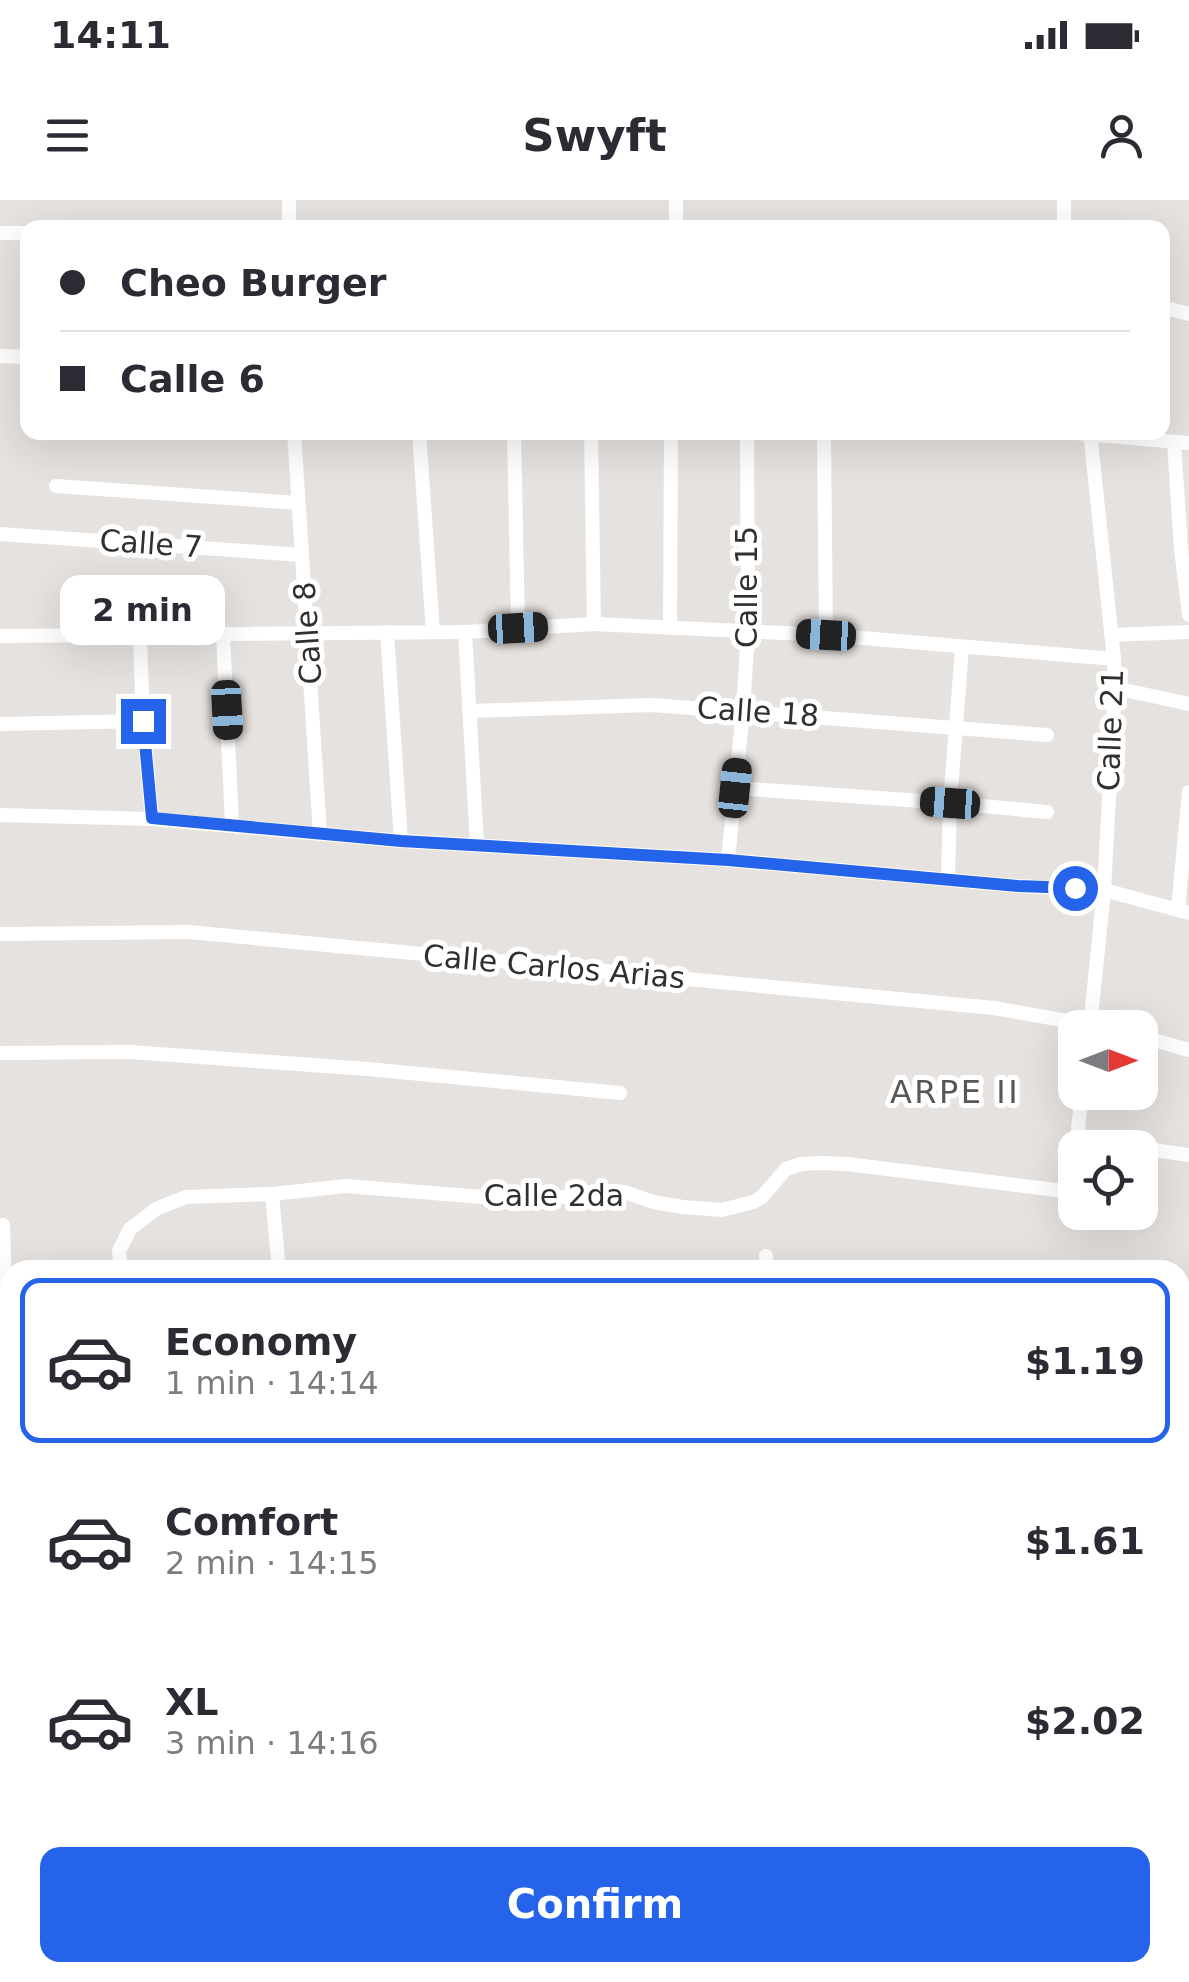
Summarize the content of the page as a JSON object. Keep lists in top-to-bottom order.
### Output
{
  "streets": {
    "street": [
      "Calle 7",
      "Calle 15",
      "Calle 8",
      "Calle 18",
      "Calle 21",
      "Calle Carlos Arias",
      "Calle 2da"
    ]
  },
  "crossings": [
    ["Calle 7", "Calle 8"],
    ["Calle 15", "Calle 18"]
  ],
  "districts": ["ARPE II"],
  "north": "right",
  "page": {
    "status": "14:11",
    "header": "Swyft",
    "banner": ["Cheo Burger", "Calle 6"],
    "bubble": "2 min",
    "list": [
      {
        "name": "Economy",
        "note": "1 min · 14:14",
        "value": "$1.19"
      },
      {
        "name": "Comfort",
        "note": "2 min · 14:15",
        "value": "$1.61"
      },
      {
        "name": "XL",
        "note": "3 min · 14:16",
        "value": "$2.02"
      }
    ],
    "buttons": "Confirm"
  }
}
